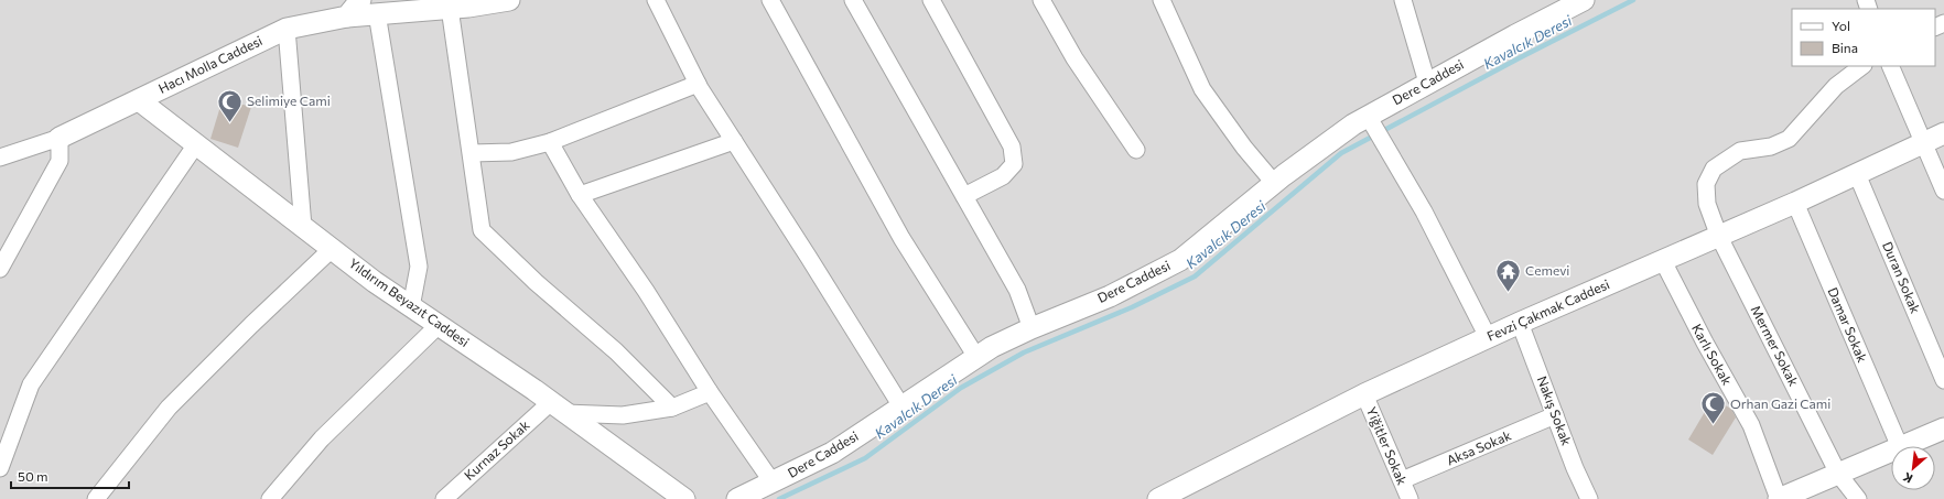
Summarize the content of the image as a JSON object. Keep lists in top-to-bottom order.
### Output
{
  "streets": {
    "street": [
      "Hacı Molla Caddesi",
      "Dere Caddesi",
      "Duran Sokak",
      "Yıldırım Beyazıt Caddesi",
      "Fevzi Çakmak Caddesi",
      "Damar Sokak",
      "Mermer Sokak",
      "Karlı Sokak",
      "Nakış Sokak",
      "Yiğitler Sokak",
      "Aksa Sokak",
      "Kurnaz Sokak"
    ]
  },
  "crossings": [
    ["Hacı Molla Caddesi", "Yıldırım Beyazıt Caddesi"],
    ["Duran Sokak", "Fevzi Çakmak Caddesi"],
    ["Yıldırım Beyazıt Caddesi", "Kurnaz Sokak"],
    ["Fevzi Çakmak Caddesi", "Damar Sokak"],
    ["Fevzi Çakmak Caddesi", "Mermer Sokak"],
    ["Fevzi Çakmak Caddesi", "Karlı Sokak"],
    ["Fevzi Çakmak Caddesi", "Nakış Sokak"],
    ["Fevzi Çakmak Caddesi", "Yiğitler Sokak"],
    ["Nakış Sokak", "Aksa Sokak"],
    ["Yiğitler Sokak", "Aksa Sokak"]
  ],
  "water": ["Kavalcık Deresi"],
  "places": {
    "mosque": ["Selimiye Cami", "Orhan Gazi Cami"],
    "temple": ["Cemevi"]
  },
  "legend": ["Yol", "Bina"],
  "scale_bar": "50 m",
  "north": "bottom left"
}
